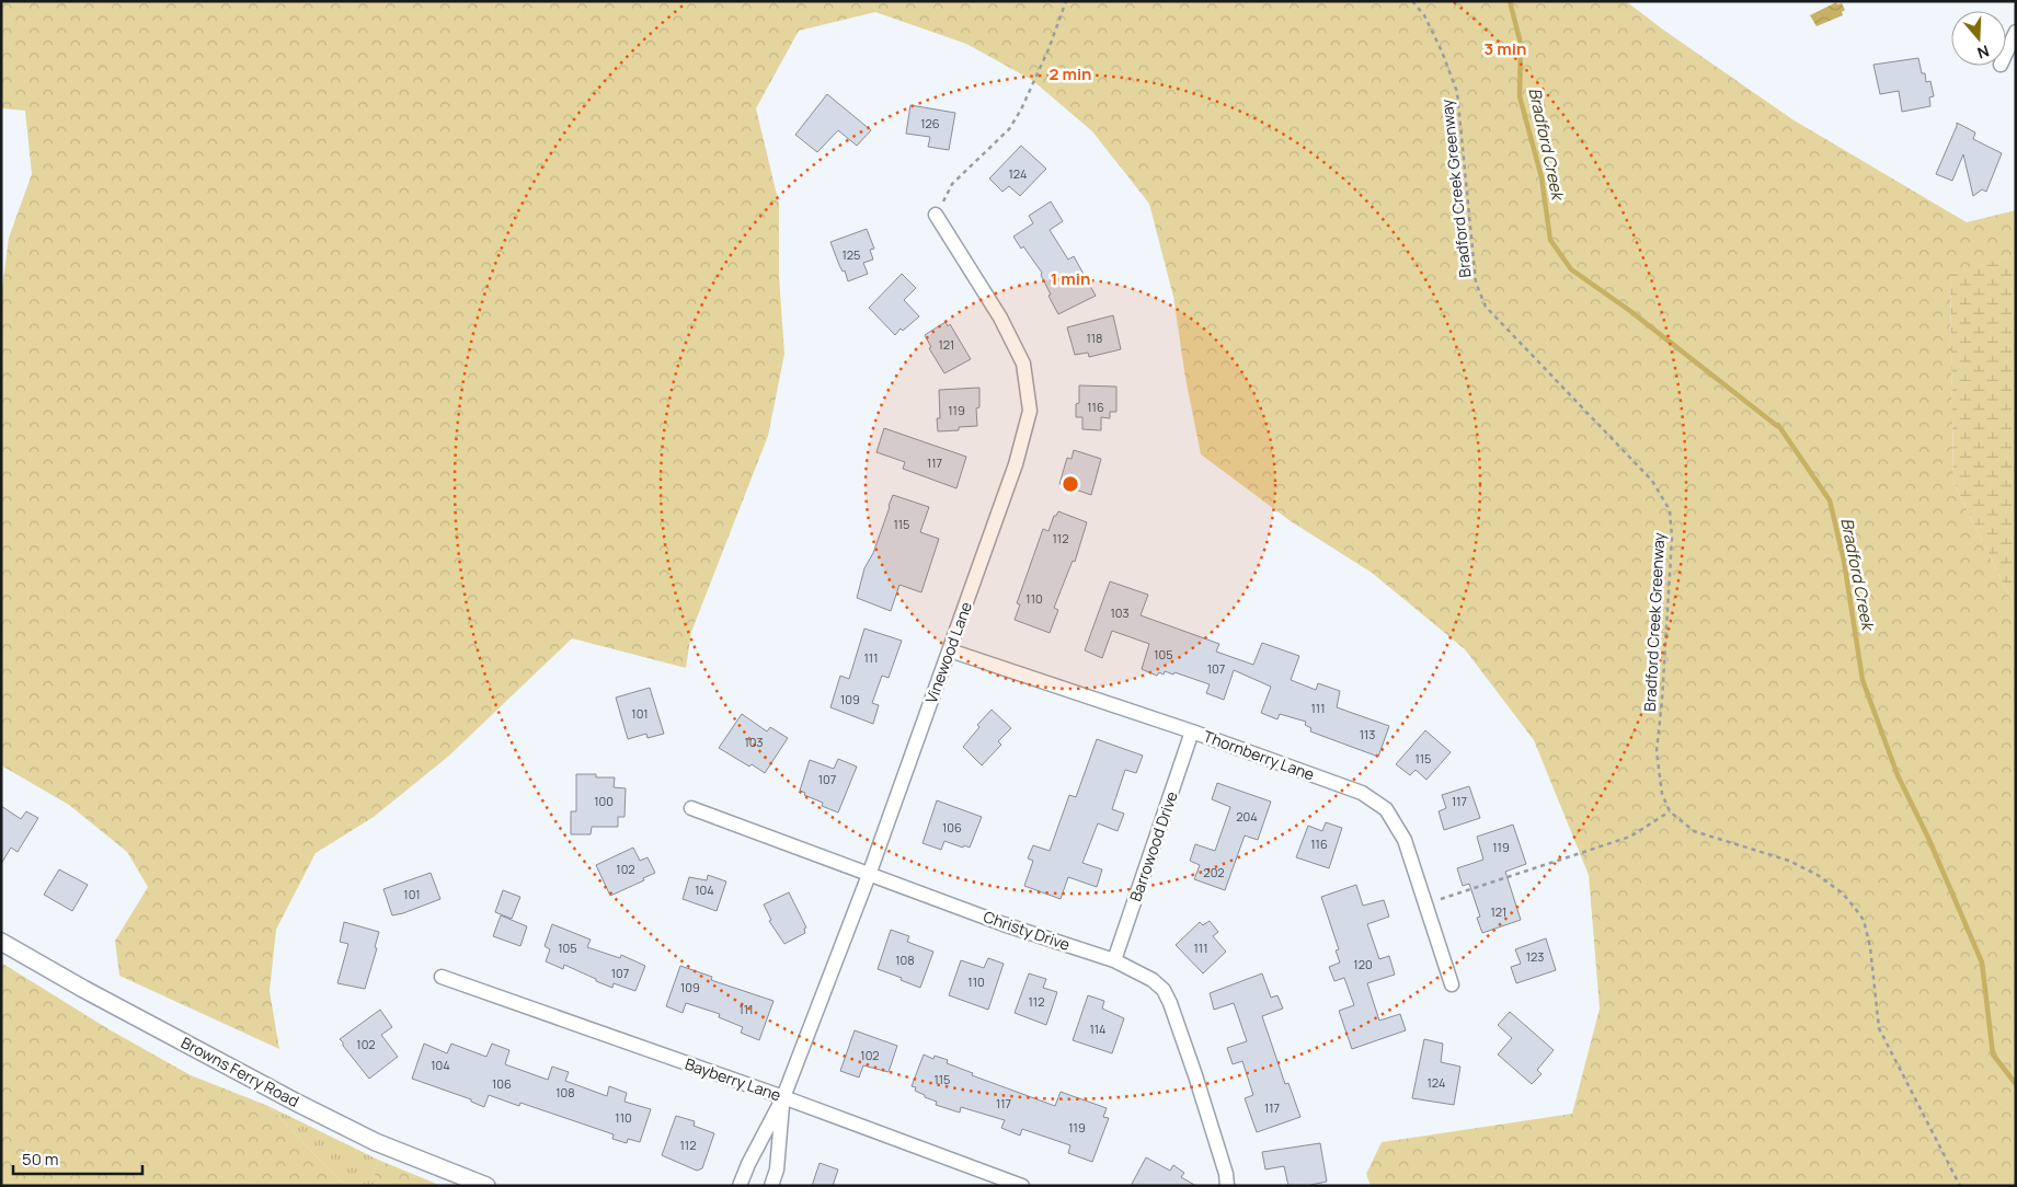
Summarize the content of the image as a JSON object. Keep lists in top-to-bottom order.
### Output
{
  "streets": {
    "street": [
      "Vinewood Lane",
      "Thornberry Lane",
      "Barrowood Drive",
      "Christy Drive",
      "Browns Ferry Road",
      "Bayberry Lane"
    ],
    "path": ["Bradford Creek Greenway"]
  },
  "crossings": [
    ["Vinewood Lane", "Thornberry Lane"],
    ["Vinewood Lane", "Christy Drive"],
    ["Vinewood Lane", "Bayberry Lane"],
    ["Thornberry Lane", "Barrowood Drive"],
    ["Barrowood Drive", "Christy Drive"]
  ],
  "water": ["Bradford Creek"],
  "house_numbers": [
    "126",
    "124",
    "125",
    "118",
    "121",
    "116",
    "119",
    "117",
    "115",
    "112",
    "110",
    "103",
    "105",
    "111",
    "107",
    "109",
    "111",
    "101",
    "113",
    "103",
    "115",
    "107",
    "100",
    "117",
    "204",
    "106",
    "116",
    "119",
    "102",
    "202",
    "104",
    "101",
    "121",
    "105",
    "111",
    "123",
    "108",
    "120",
    "107",
    "110",
    "109",
    "112",
    "111",
    "114",
    "102",
    "102",
    "104",
    "115",
    "124",
    "106",
    "108",
    "117",
    "117",
    "110",
    "119",
    "112"
  ],
  "scale_bar": "50 m",
  "north": "bottom",
  "rings": ["3 min", "2 min", "1 min"]
}
